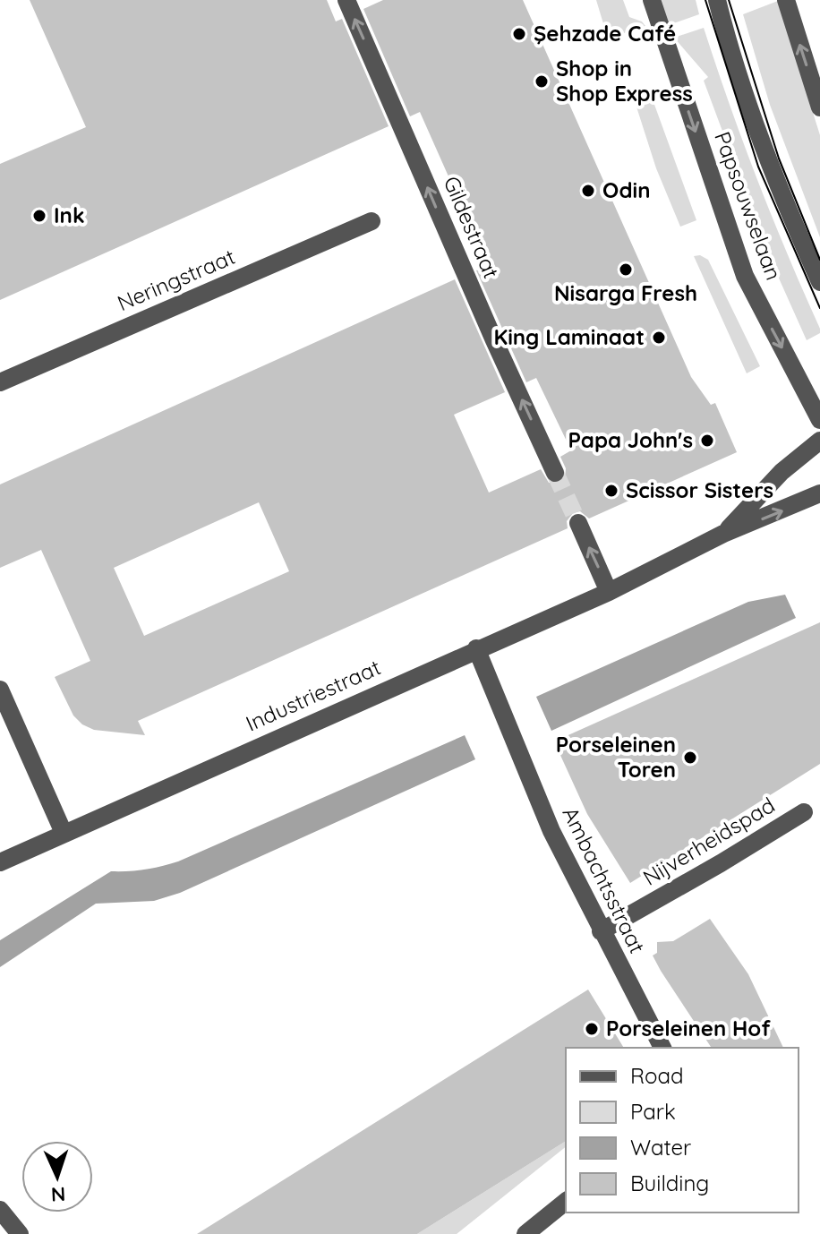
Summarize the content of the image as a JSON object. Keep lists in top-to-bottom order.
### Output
{
  "streets": {
    "street": [
      "Papsouwselaan",
      "Gildestraat",
      "Neringstraat",
      "Industriestraat",
      "Nijverheidspad",
      "Ambachtsstraat"
    ]
  },
  "crossings": [
    ["Industriestraat", "Ambachtsstraat"],
    ["Nijverheidspad", "Ambachtsstraat"]
  ],
  "one_way": ["Gildestraat"],
  "places": [
    "Şehzade Café",
    "Shop in Shop Express",
    "Odin",
    "Ink",
    "Nisarga Fresh",
    "King Laminaat",
    "Papa John's",
    "Scissor Sisters",
    "Porseleinen Toren",
    "Porseleinen Hof"
  ],
  "legend": [
    "Road",
    "Park",
    "Water",
    "Building"
  ],
  "north": "bottom"
}
